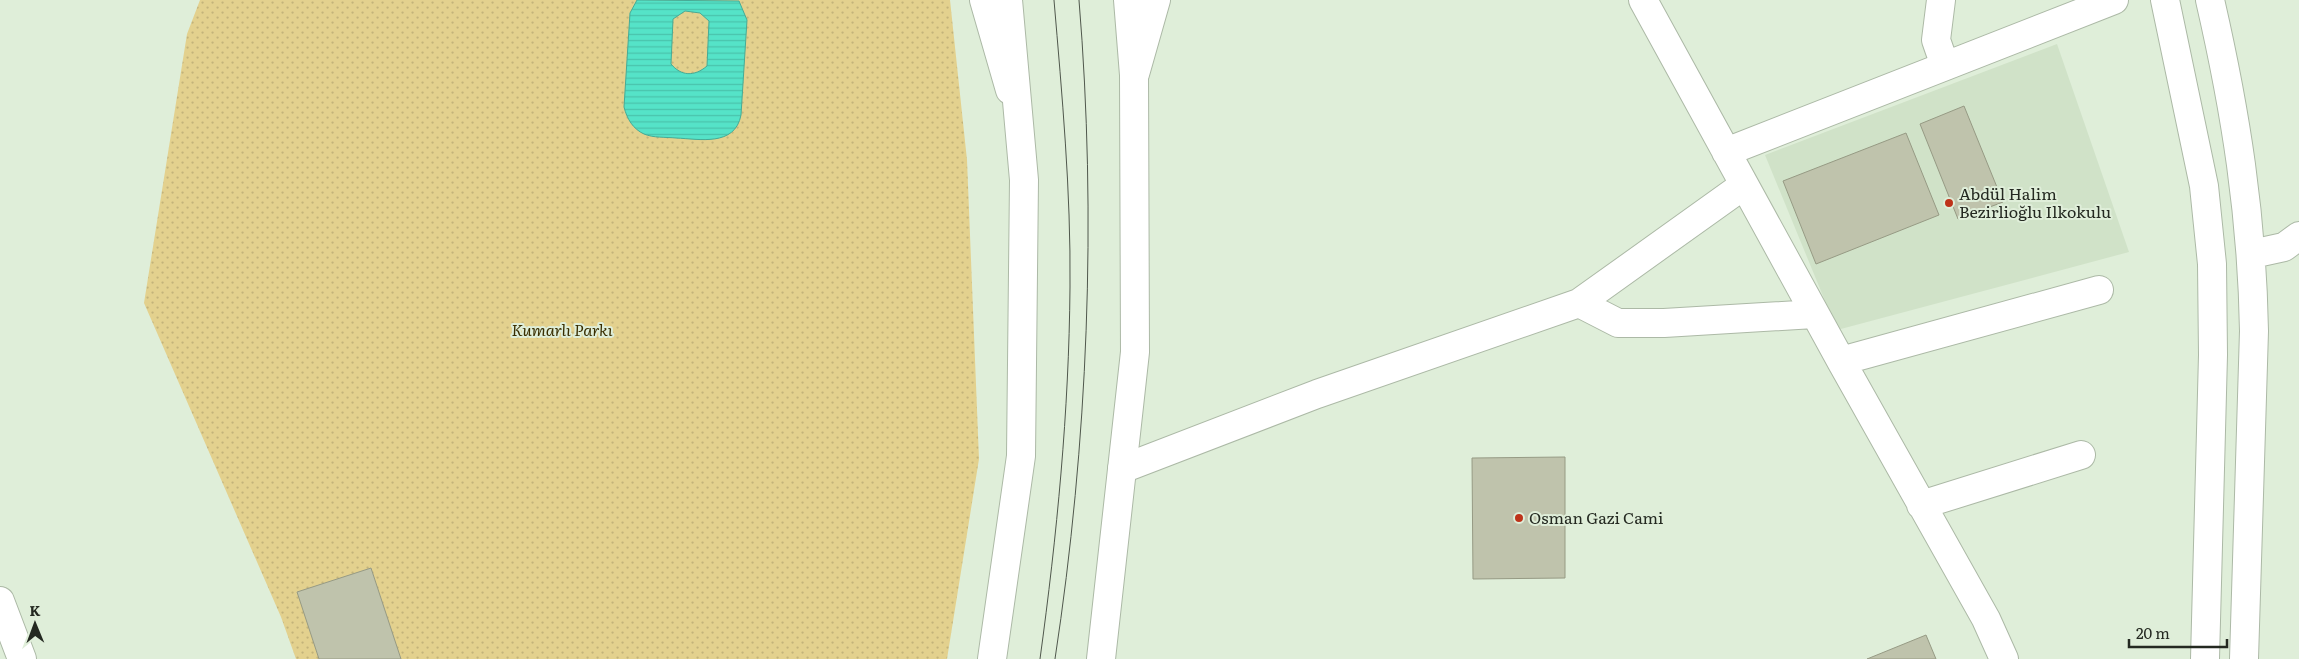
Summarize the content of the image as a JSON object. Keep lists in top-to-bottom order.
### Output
{
  "parks": ["Kumarlı Parkı"],
  "places": ["Abdül Halim Bezirlioğlu Ilkokulu", "Osman Gazi Cami"],
  "scale_bar": "20 m",
  "north": "top"
}
